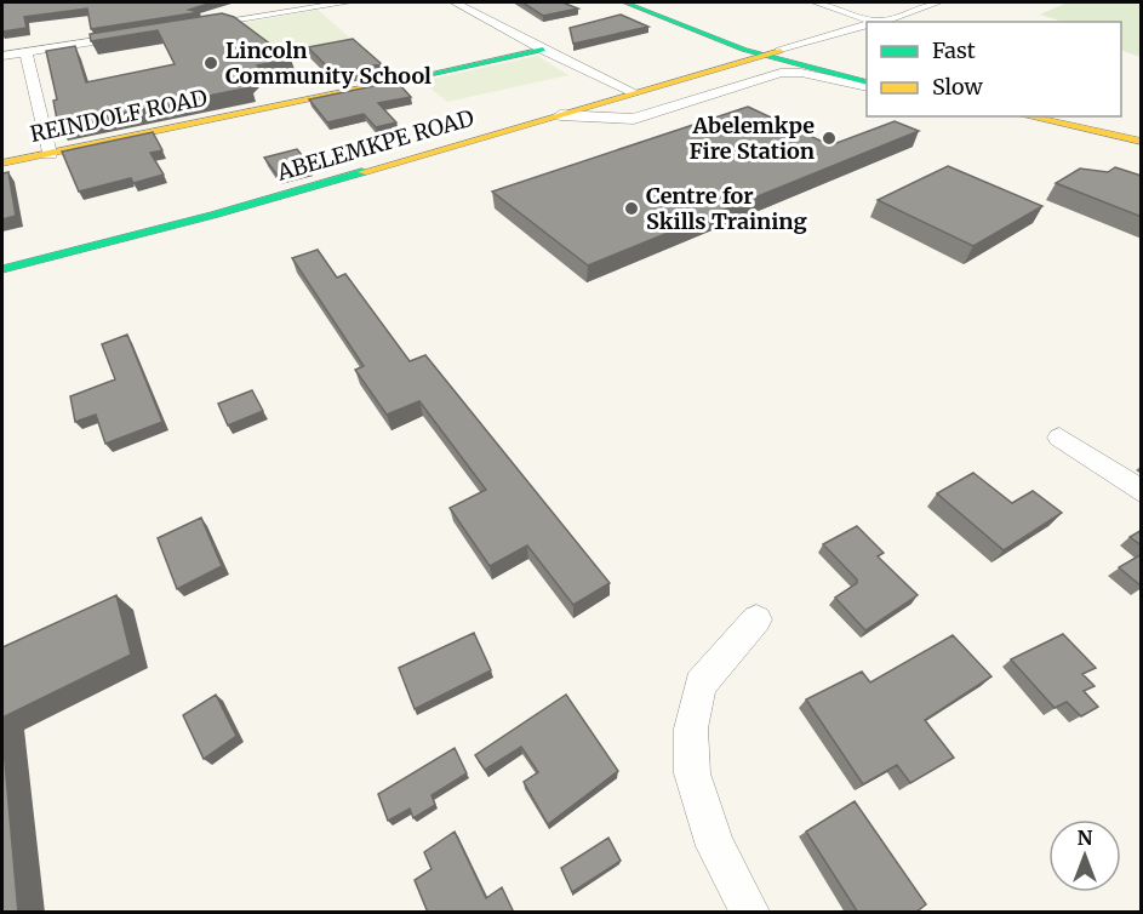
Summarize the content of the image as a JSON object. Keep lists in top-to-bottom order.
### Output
{
  "streets": {
    "street": ["REINDOLF ROAD", "ABELEMKPE ROAD"]
  },
  "places": ["Lincoln Community School", "Abelemkpe Fire Station", "Centre for Skills Training"],
  "legend": ["Fast", "Slow"],
  "north": "top"
}
